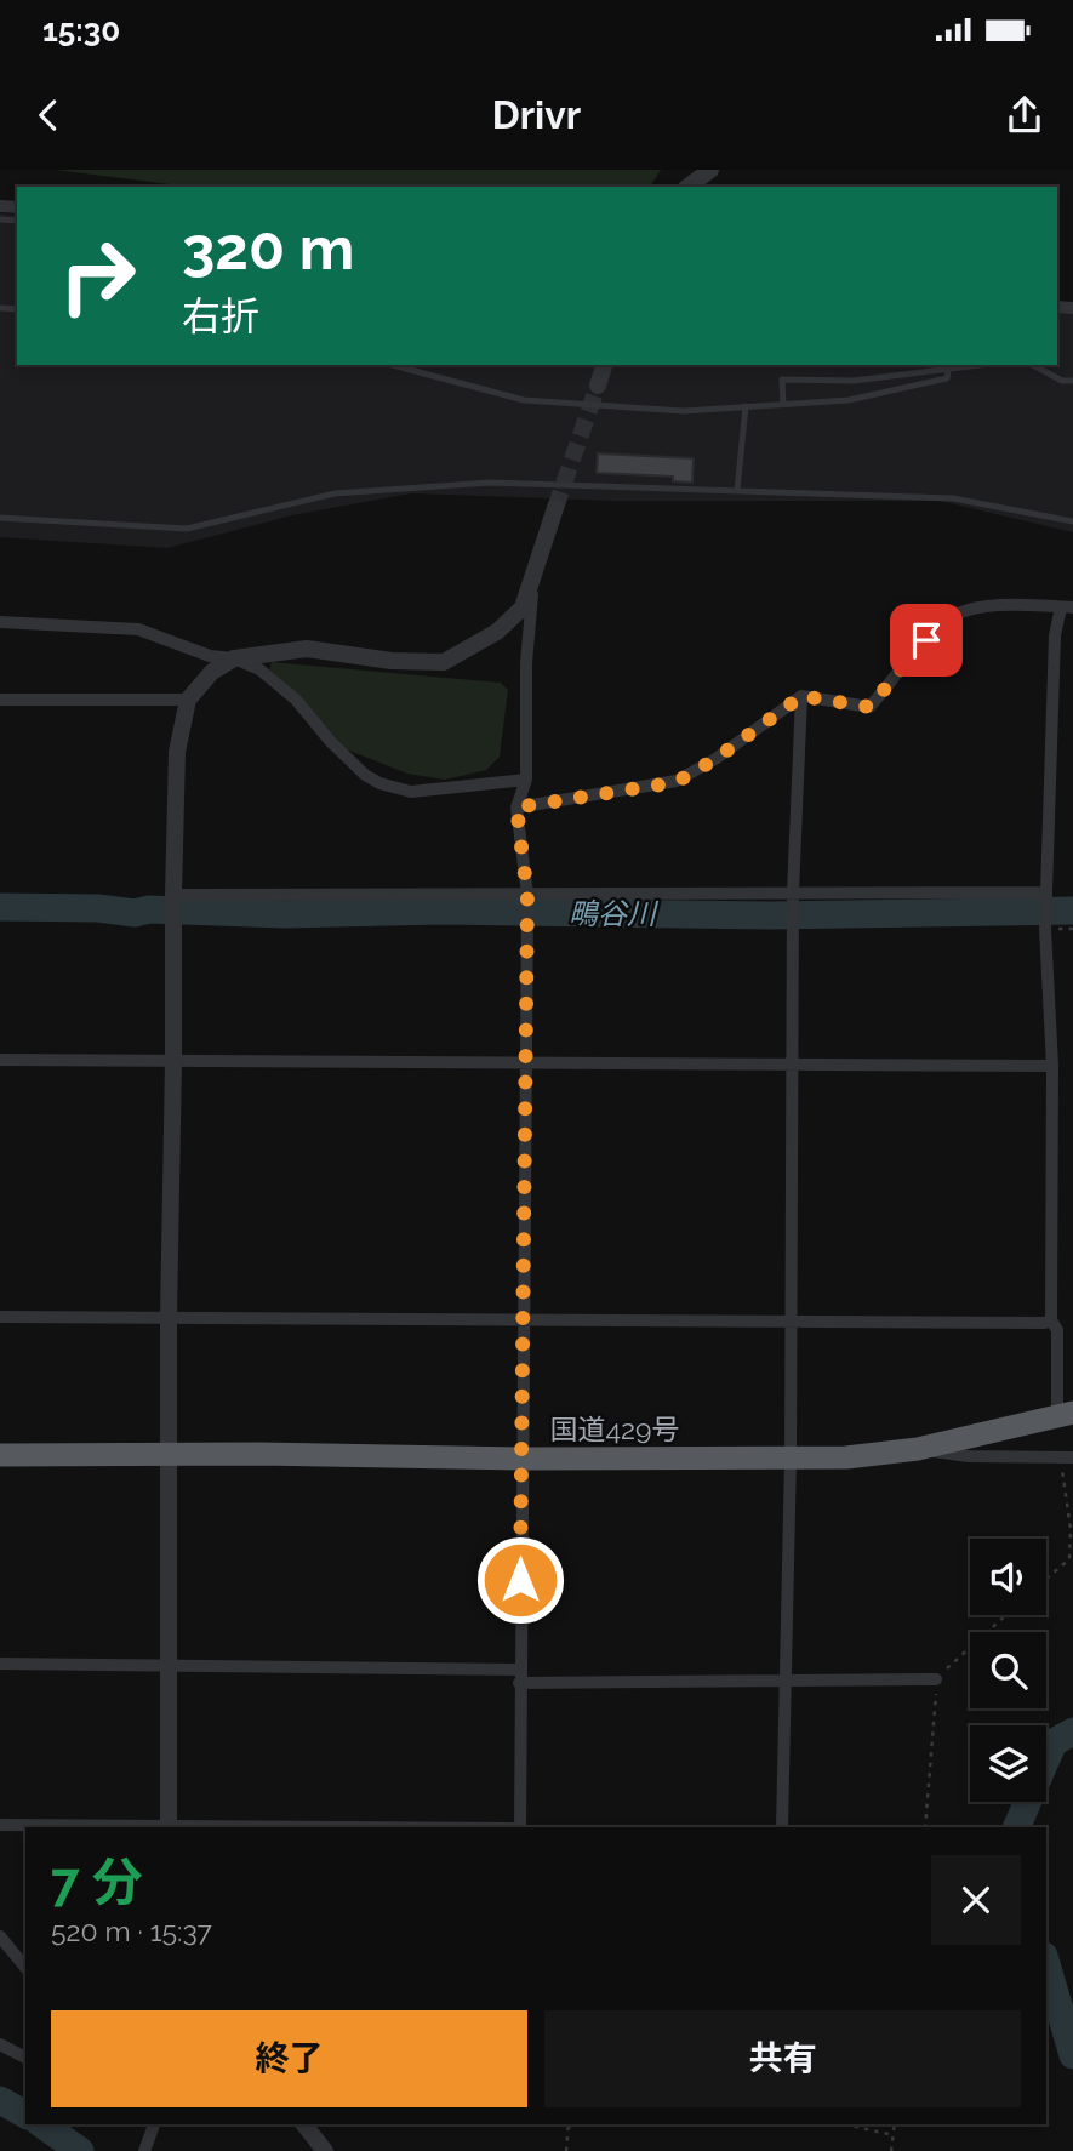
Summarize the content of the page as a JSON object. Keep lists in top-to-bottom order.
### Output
{
  "streets": {
    "highway": ["国道429号"]
  },
  "water": ["鴫谷川"],
  "page": {
    "status": "15:30",
    "header": "Drivr",
    "turn": ["320 m", "右折"],
    "heading": ["7 分", "520 m · 15:37"],
    "buttons": ["終了", "共有"]
  }
}
